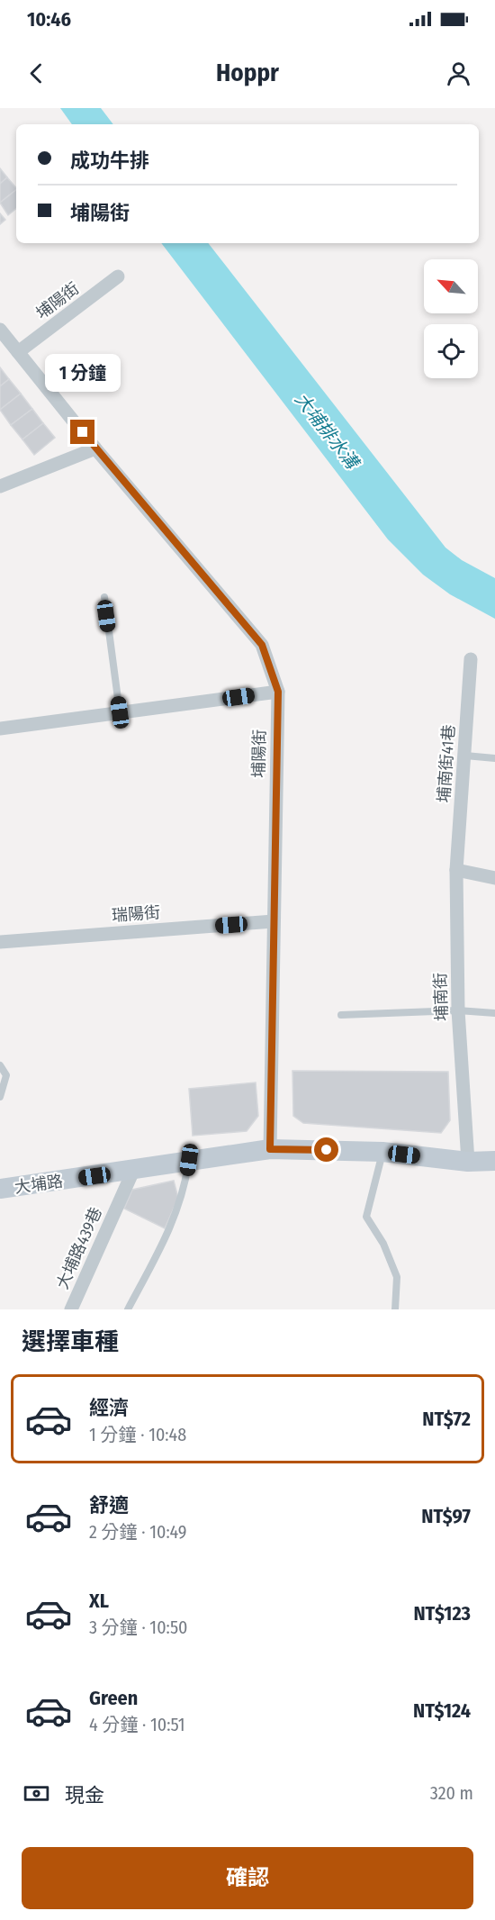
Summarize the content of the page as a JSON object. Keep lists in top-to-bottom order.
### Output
{
  "streets": {
    "main road": ["大埔路"],
    "street": [
      "埔陽街",
      "埔南街41巷",
      "瑞陽街",
      "埔南街",
      "大埔路439巷"
    ]
  },
  "crossings": [
    ["埔陽街", "瑞陽街"],
    ["埔陽街", "大埔路"],
    ["埔南街41巷", "埔南街"],
    ["埔南街", "大埔路"],
    ["大埔路", "大埔路439巷"]
  ],
  "water": ["大埔排水溝"],
  "north": "top left",
  "page": {
    "status": "10:46",
    "header": "Hoppr",
    "banner": ["成功牛排", "埔陽街"],
    "bubble": "1 分鐘",
    "heading": "選擇車種",
    "list": [
      {
        "name": "經濟",
        "note": "1 分鐘 · 10:48",
        "value": "NT$72"
      },
      {
        "name": "舒適",
        "note": "2 分鐘 · 10:49",
        "value": "NT$97"
      },
      {
        "name": "XL",
        "note": "3 分鐘 · 10:50",
        "value": "NT$123"
      },
      {
        "name": "Green",
        "note": "4 分鐘 · 10:51",
        "value": "NT$124"
      }
    ],
    "pay": ["現金", "320 m"],
    "buttons": "確認"
  }
}
